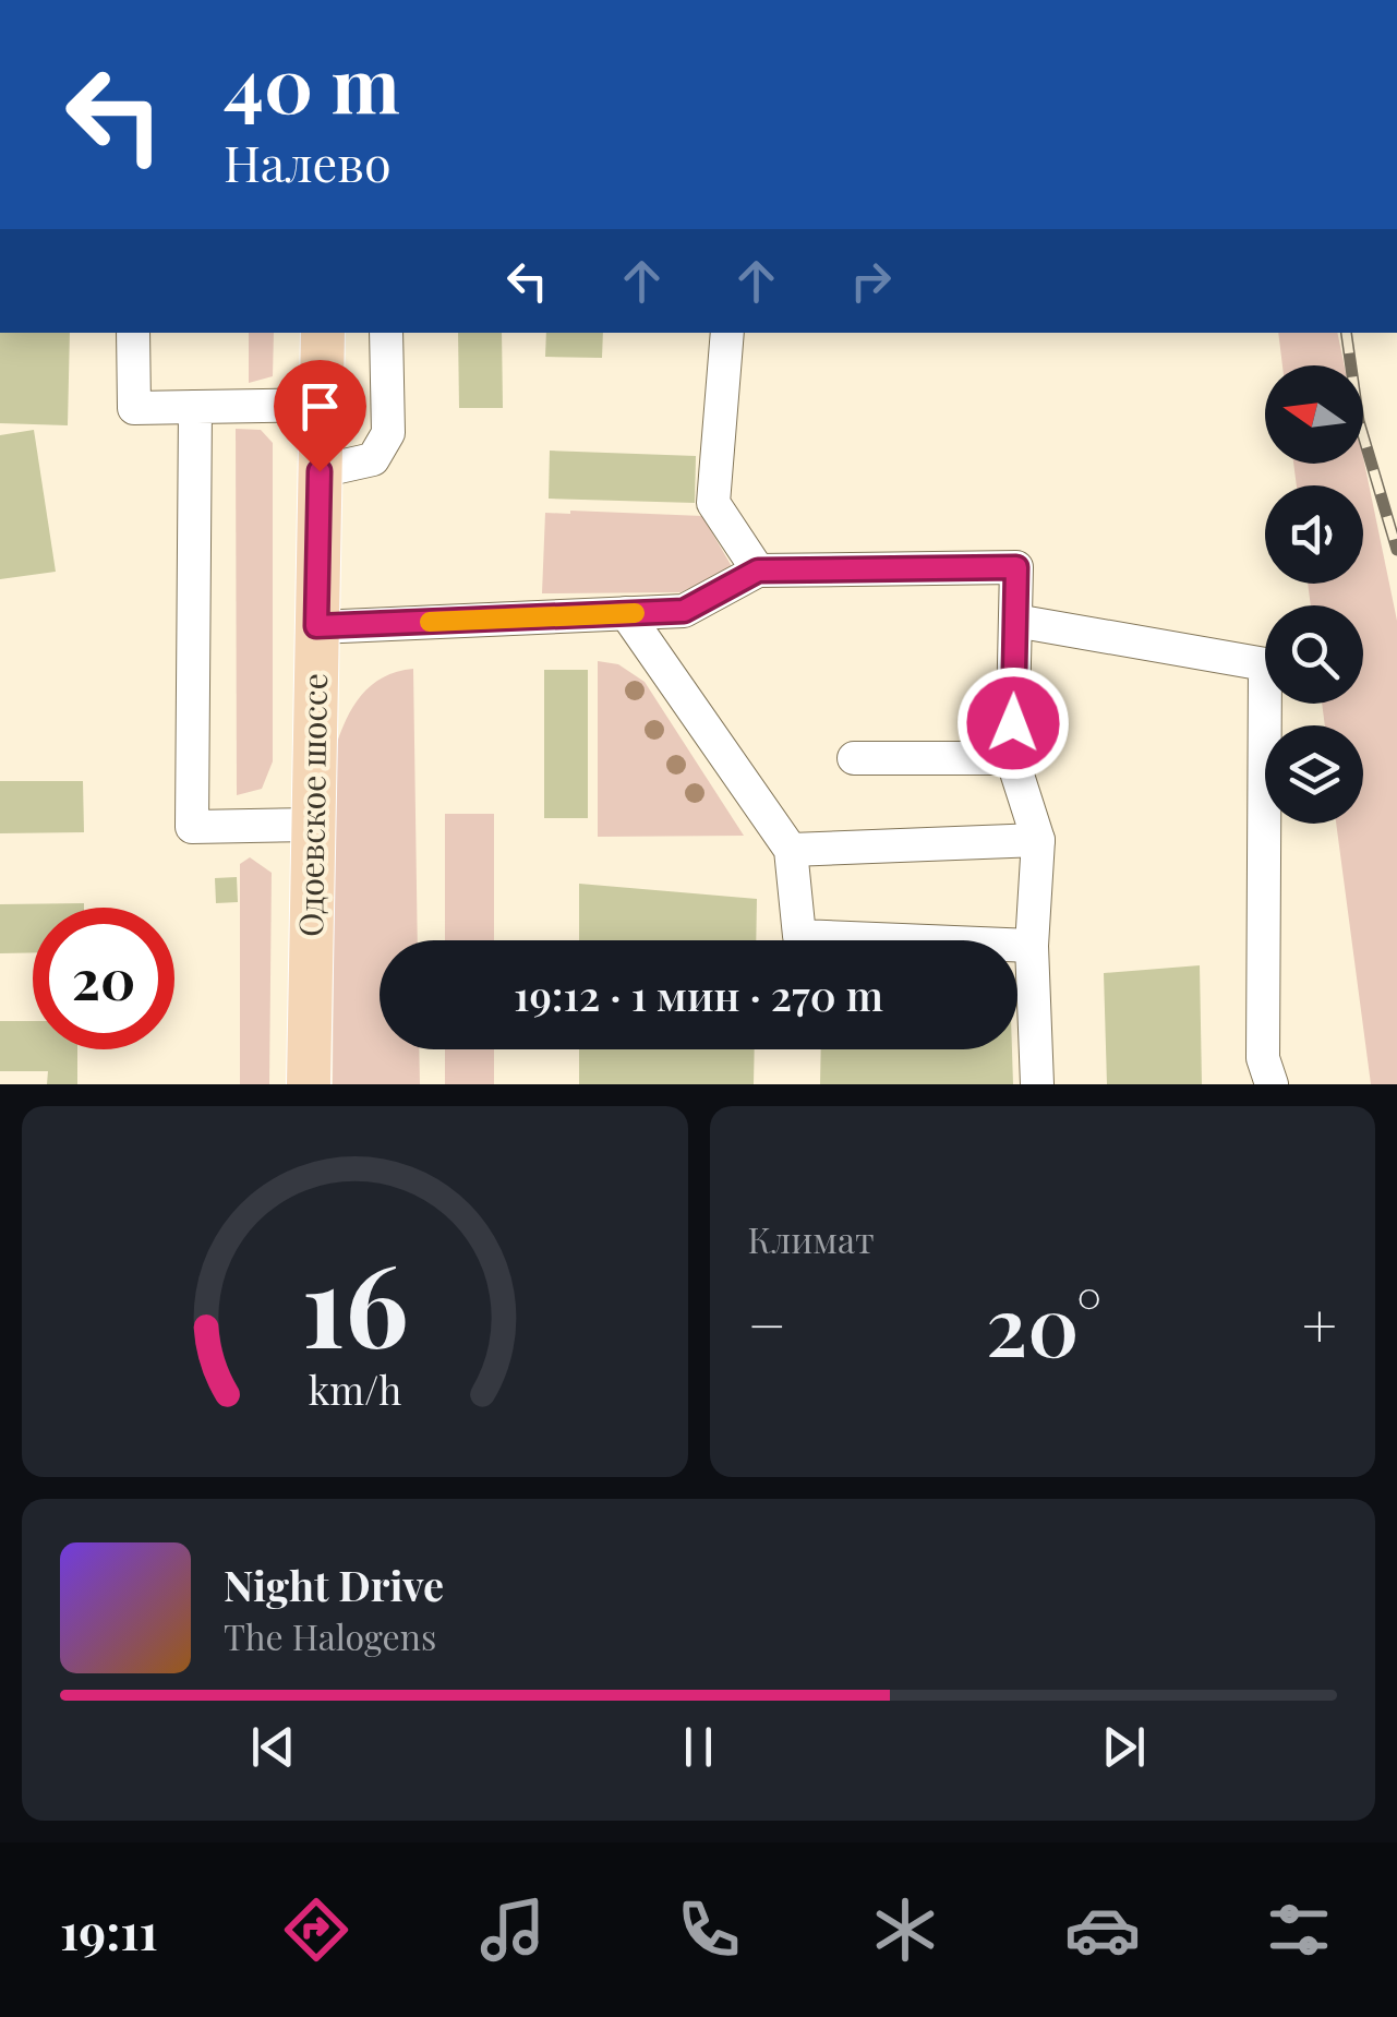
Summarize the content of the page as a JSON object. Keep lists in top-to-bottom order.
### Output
{
  "streets": {
    "main road": ["Одоевское шоссе"]
  },
  "north": "left",
  "page": {
    "turn": ["40 m", "Налево"],
    "limit": "20",
    "trip": "19:12 · 1 мин · 270 m",
    "tile": "Климат",
    "heat": ["−", "20°", "+"],
    "song": ["Night Drive", "The Halogens"],
    "tabs": "19:11",
    "gauge": ["16", "km/h"]
  }
}
